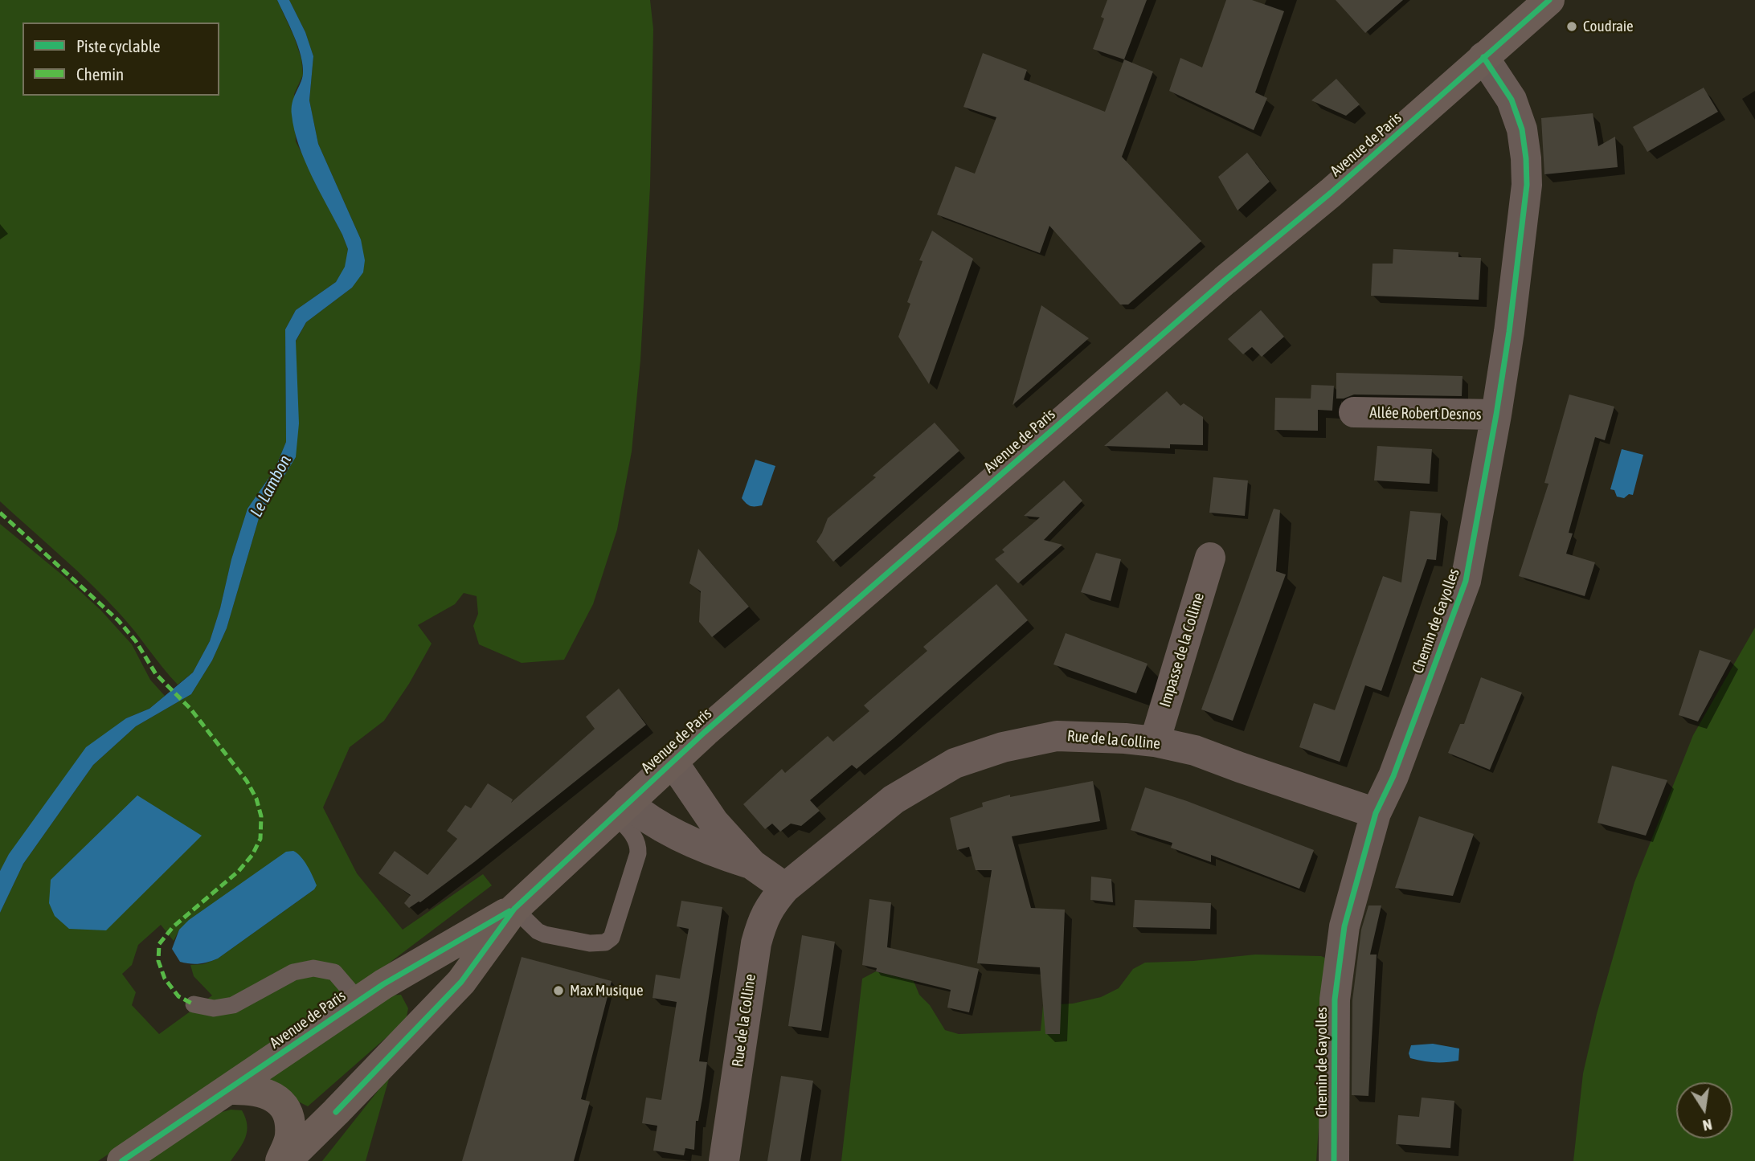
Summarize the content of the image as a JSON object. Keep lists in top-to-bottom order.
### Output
{
  "streets": {
    "main road": ["Avenue de Paris"],
    "street": [
      "Allée Robert Desnos",
      "Chemin de Gayolles",
      "Impasse de la Colline",
      "Rue de la Colline"
    ]
  },
  "crossings": [
    ["Avenue de Paris", "Chemin de Gayolles"],
    ["Allée Robert Desnos", "Chemin de Gayolles"],
    ["Chemin de Gayolles", "Rue de la Colline"],
    ["Impasse de la Colline", "Rue de la Colline"]
  ],
  "water": ["Le Lambon"],
  "places": ["Coudraie", "Max Musique"],
  "legend": ["Piste cyclable", "Chemin"],
  "north": "bottom"
}
